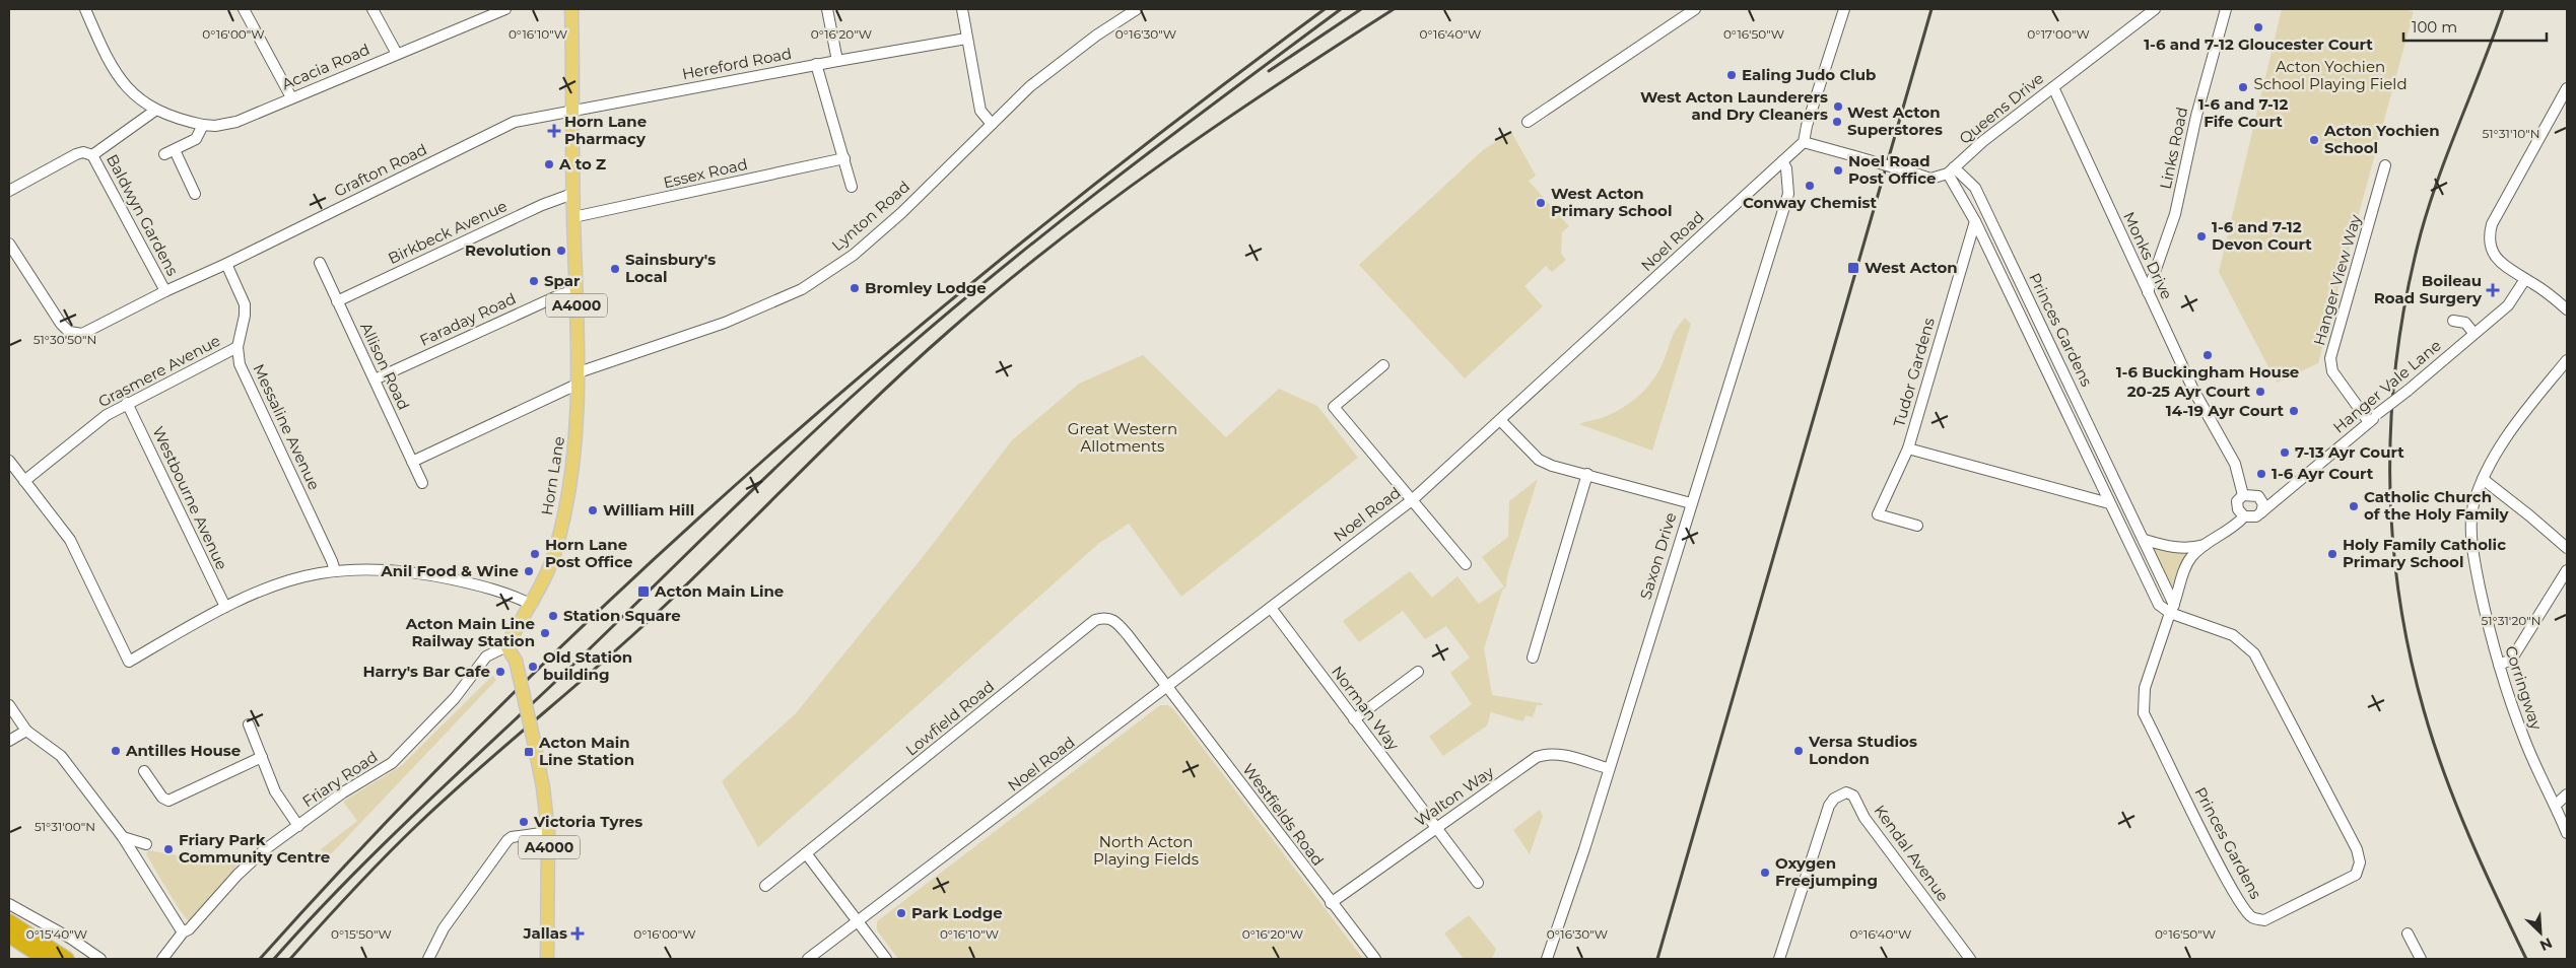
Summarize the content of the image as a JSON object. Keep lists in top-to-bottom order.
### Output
{
  "streets": {
    "main road": ["A4000", "Horn Lane"],
    "street": [
      "Hereford Road",
      "Acacia Road",
      "Queens Drive",
      "Links Road",
      "Grafton Road",
      "Essex Road",
      "Baldwyn Gardens",
      "Lynton Road",
      "Birkbeck Avenue",
      "Noel Road",
      "Monks Drive",
      "Hanger View Way",
      "Faraday Road",
      "Princes Gardens",
      "Allison Road",
      "Grasmere Avenue",
      "Tudor Gardens",
      "Hanger Vale Lane",
      "Messaline Avenue",
      "Westbourne Avenue",
      "Saxon Drive",
      "Corringway",
      "Norman Way",
      "Lowfield Road",
      "Friary Road",
      "Walton Way",
      "Westfields Road",
      "Kendal Avenue"
    ]
  },
  "crossings": [
    ["Hereford Road", "Grafton Road"],
    ["Hereford Road", "Horn Lane"],
    ["Queens Drive", "Monks Drive"],
    ["Queens Drive", "Princes Gardens"],
    ["Links Road", "Monks Drive"],
    ["Grafton Road", "Baldwyn Gardens"],
    ["Grafton Road", "Messaline Avenue"],
    ["Grafton Road", "Horn Lane"],
    ["Essex Road", "Horn Lane"],
    ["Lynton Road", "Allison Road"],
    ["Lynton Road", "Horn Lane"],
    ["Birkbeck Avenue", "Allison Road"],
    ["Birkbeck Avenue", "Horn Lane"],
    ["Noel Road", "Saxon Drive"],
    ["Noel Road", "Norman Way"],
    ["Noel Road", "Lowfield Road"],
    ["Noel Road", "Westfields Road"],
    ["Monks Drive", "Hanger Vale Lane"],
    ["Hanger View Way", "Hanger Vale Lane"],
    ["A4000", "Horn Lane"],
    ["A4000", "Friary Road"],
    ["Faraday Road", "Allison Road"],
    ["Faraday Road", "Horn Lane"],
    ["Princes Gardens", "Tudor Gardens"],
    ["Grasmere Avenue", "Messaline Avenue"],
    ["Grasmere Avenue", "Westbourne Avenue"],
    ["Horn Lane", "Friary Road"],
    ["Saxon Drive", "Walton Way"],
    ["Norman Way", "Walton Way"],
    ["Lowfield Road", "Westfields Road"],
    ["Walton Way", "Westfields Road"]
  ],
  "parks": ["Acton Yochien School Playing Field", "Great Western Allotments", "North Acton Playing Fields"],
  "places": {
    "other": [
      "1-6 and 7-12 Gloucester Court",
      "Ealing Judo Club",
      "1-6 and 7-12 Fife Court",
      "West Acton Launderers and Dry Cleaners",
      "West Acton Superstores",
      "Acton Yochien School",
      "A to Z",
      "Noel Road Post Office",
      "Conway Chemist",
      "West Acton Primary School",
      "1-6 and 7-12 Devon Court",
      "Revolution",
      "Sainsbury's Local",
      "Spar",
      "Bromley Lodge",
      "1-6 Buckingham House",
      "20-25 Ayr Court",
      "14-19 Ayr Court",
      "7-13 Ayr Court",
      "1-6 Ayr Court",
      "Catholic Church of the Holy Family",
      "William Hill",
      "Horn Lane Post Office",
      "Holy Family Catholic Primary School",
      "Anil Food & Wine",
      "Station Square",
      "Acton Main Line Railway Station",
      "Old Station building",
      "Harry's Bar Cafe",
      "Antilles House",
      "Versa Studios London",
      "Victoria Tyres",
      "Friary Park Community Centre",
      "Oxygen Freejumping",
      "Park Lodge"
    ],
    "health": ["Horn Lane Pharmacy", "Boileau Road Surgery", "Jallas"],
    "transit": ["West Acton", "Acton Main Line", "Acton Main Line Station"]
  },
  "scale_bar": "100 m",
  "north": "bottom right",
  "coordinates": [
    "0°16'00\"W",
    "0°16'10\"W",
    "0°16'20\"W",
    "0°16'30\"W",
    "0°16'40\"W",
    "0°16'50\"W",
    "0°17'00\"W",
    "51°31'10\"N",
    "51°30'50\"N",
    "51°31'20\"N",
    "51°31'00\"N",
    "0°15'40\"W",
    "0°15'50\"W"
  ]
}
